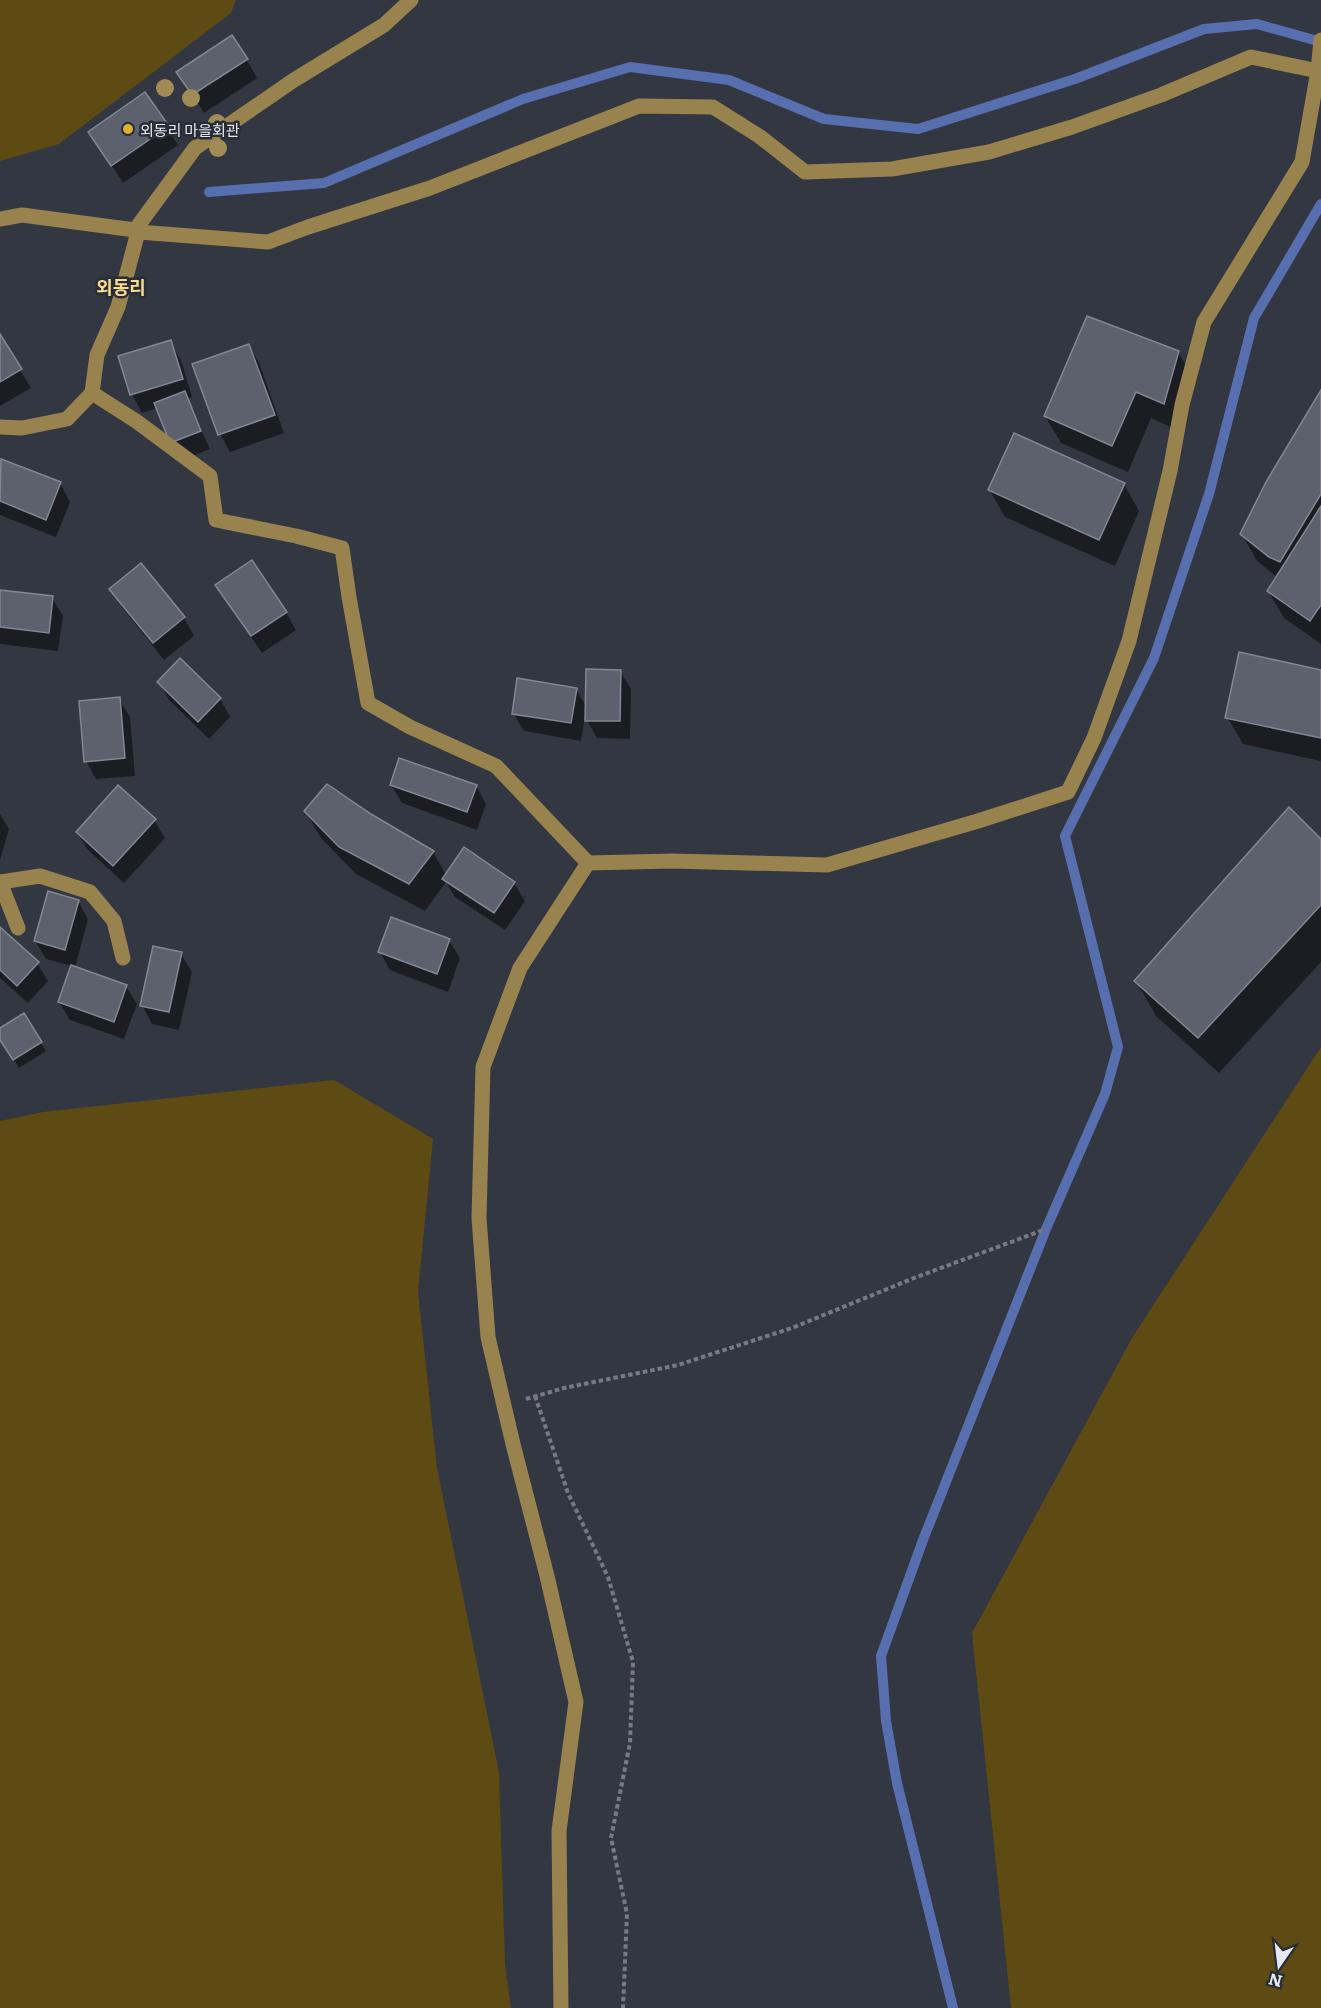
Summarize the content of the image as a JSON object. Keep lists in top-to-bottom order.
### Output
{
  "districts": ["외동리"],
  "places": ["외동리 마을회관"],
  "north": "bottom"
}
